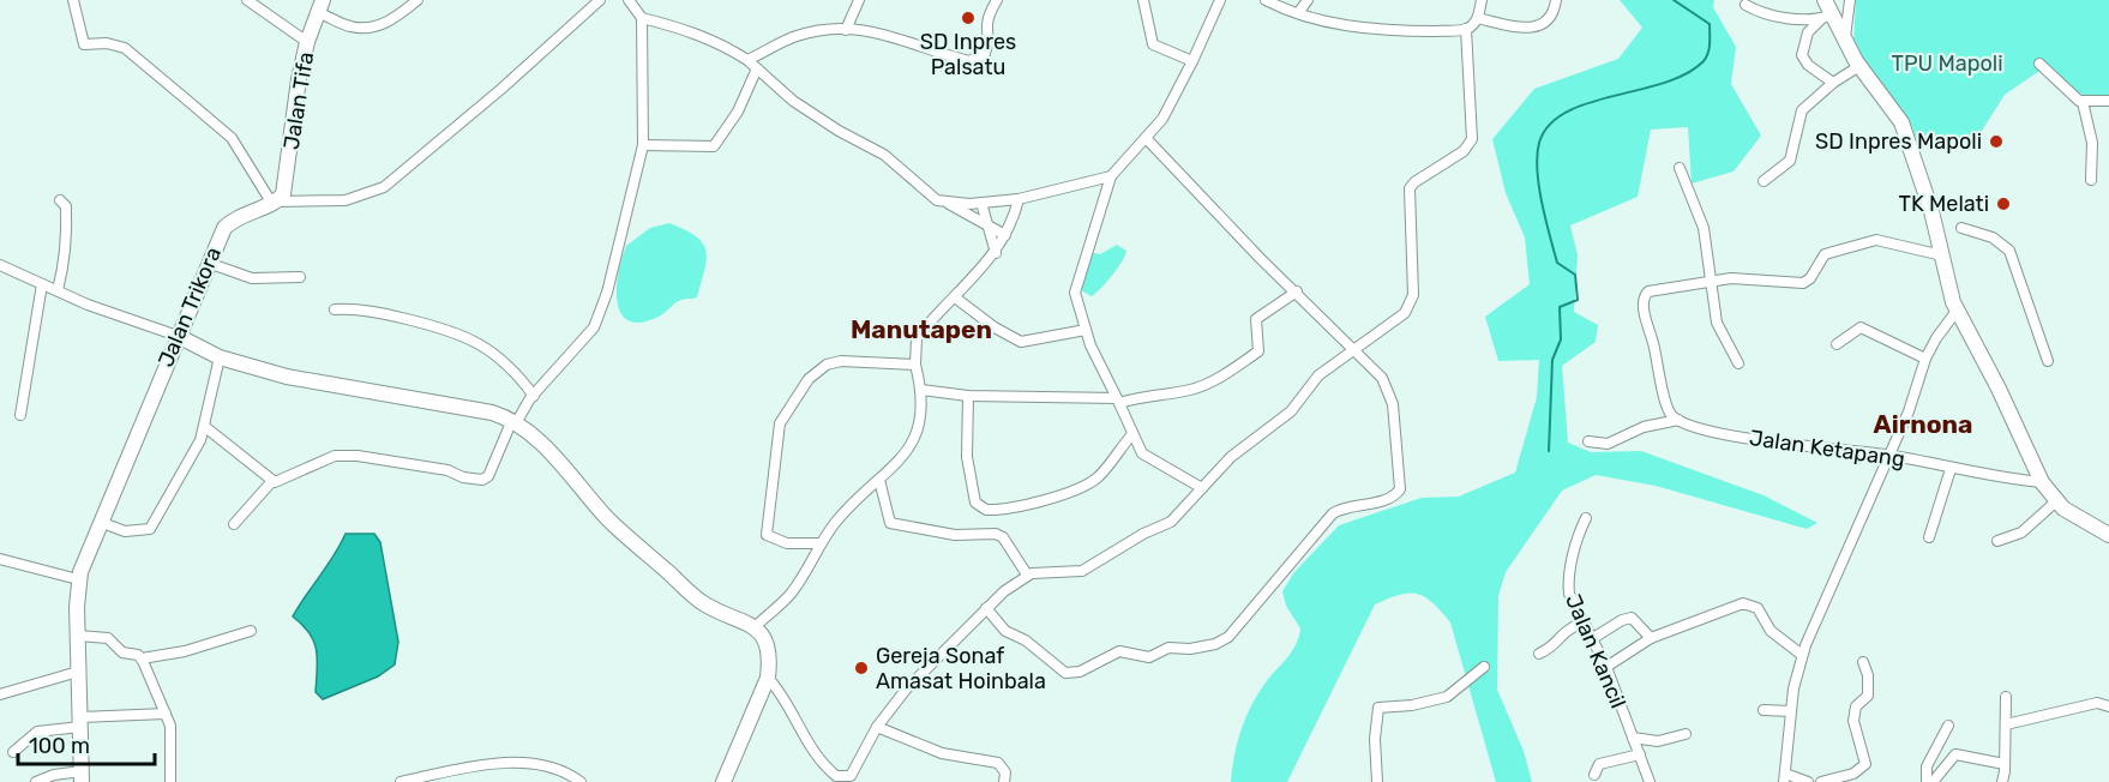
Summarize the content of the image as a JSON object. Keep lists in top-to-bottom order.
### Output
{
  "streets": {
    "street": [
      "Jalan Tifa",
      "Jalan Trikora",
      "Jalan Ketapang",
      "Jalan Kancil"
    ]
  },
  "crossings": [
    ["Jalan Tifa", "Jalan Trikora"]
  ],
  "districts": ["Manutapen", "Airnona"],
  "parks": ["TPU Mapoli"],
  "places": [
    "SD Inpres Palsatu",
    "SD Inpres Mapoli",
    "TK Melati",
    "Gereja Sonaf Amasat Hoinbala"
  ],
  "scale_bar": "100 m"
}
